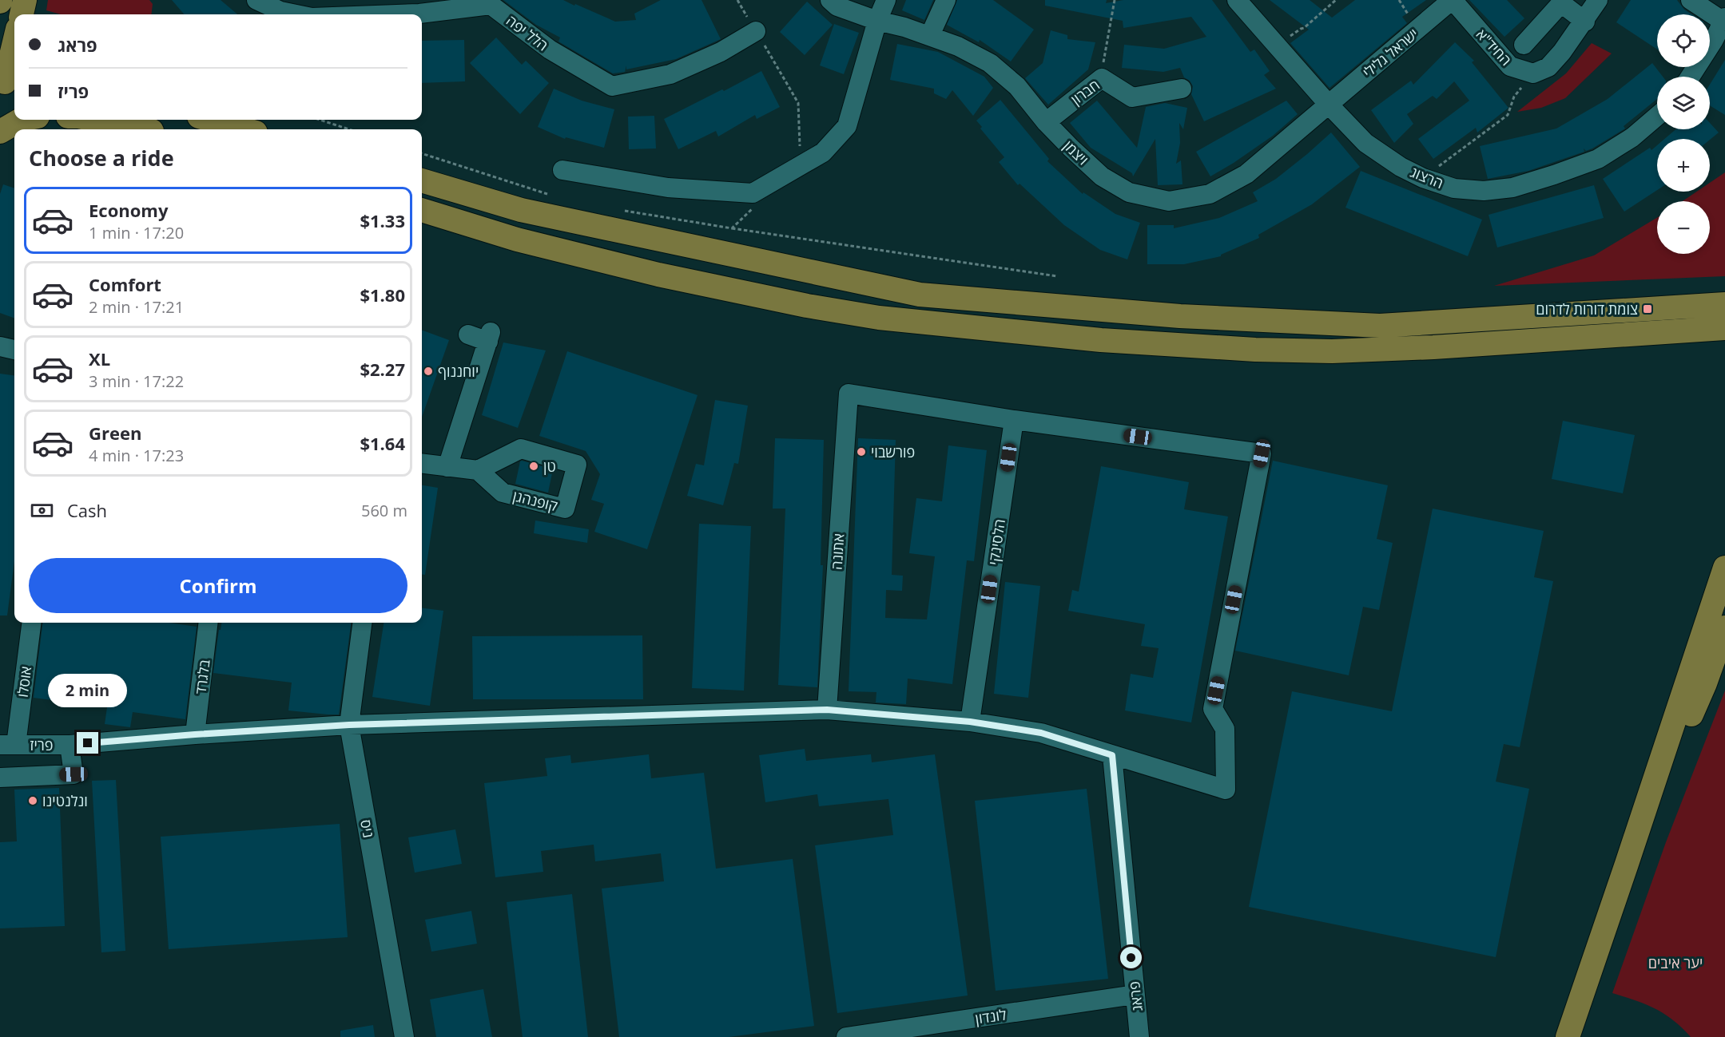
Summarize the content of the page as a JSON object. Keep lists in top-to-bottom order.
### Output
{
  "streets": {
    "street": [
      "הלל יפה",
      "החיד\"א",
      "ישראל גלילי",
      "חברון",
      "ויצמן",
      "הרצוג",
      "קופנהגן",
      "הלסינקי",
      "אתונה",
      "בלגרד",
      "אוסלו",
      "פריז",
      "ניס",
      "פראג",
      "לונדון"
    ]
  },
  "crossings": [
    ["החיד\"א", "ישראל גלילי"],
    ["ישראל גלילי", "ויצמן"],
    ["ישראל גלילי", "הרצוג"],
    ["חברון", "ויצמן"],
    ["ויצמן", "הרצוג"],
    ["הלסינקי", "אתונה"],
    ["הלסינקי", "פריז"],
    ["אתונה", "פריז"],
    ["בלגרד", "פריז"],
    ["אוסלו", "פריז"],
    ["פריז", "ניס"],
    ["פריז", "פראג"],
    ["פראג", "לונדון"]
  ],
  "parks": ["יער איבים"],
  "places": {
    "transit": ["צומת דורות לדרום"],
    "other": [
      "יוחננוף",
      "פורשבוי",
      "טן",
      "ונלנטינו"
    ]
  },
  "page": {
    "map_buttons": ["+", "−"],
    "banner": ["פראג", "פריז"],
    "heading": "Choose a ride",
    "list": [
      {
        "name": "Economy",
        "note": "1 min · 17:20",
        "value": "$1.33"
      },
      {
        "name": "Comfort",
        "note": "2 min · 17:21",
        "value": "$1.80"
      },
      {
        "name": "XL",
        "note": "3 min · 17:22",
        "value": "$2.27"
      },
      {
        "name": "Green",
        "note": "4 min · 17:23",
        "value": "$1.64"
      }
    ],
    "pay": ["Cash", "560 m"],
    "buttons": "Confirm",
    "bubble": "2 min"
  }
}
